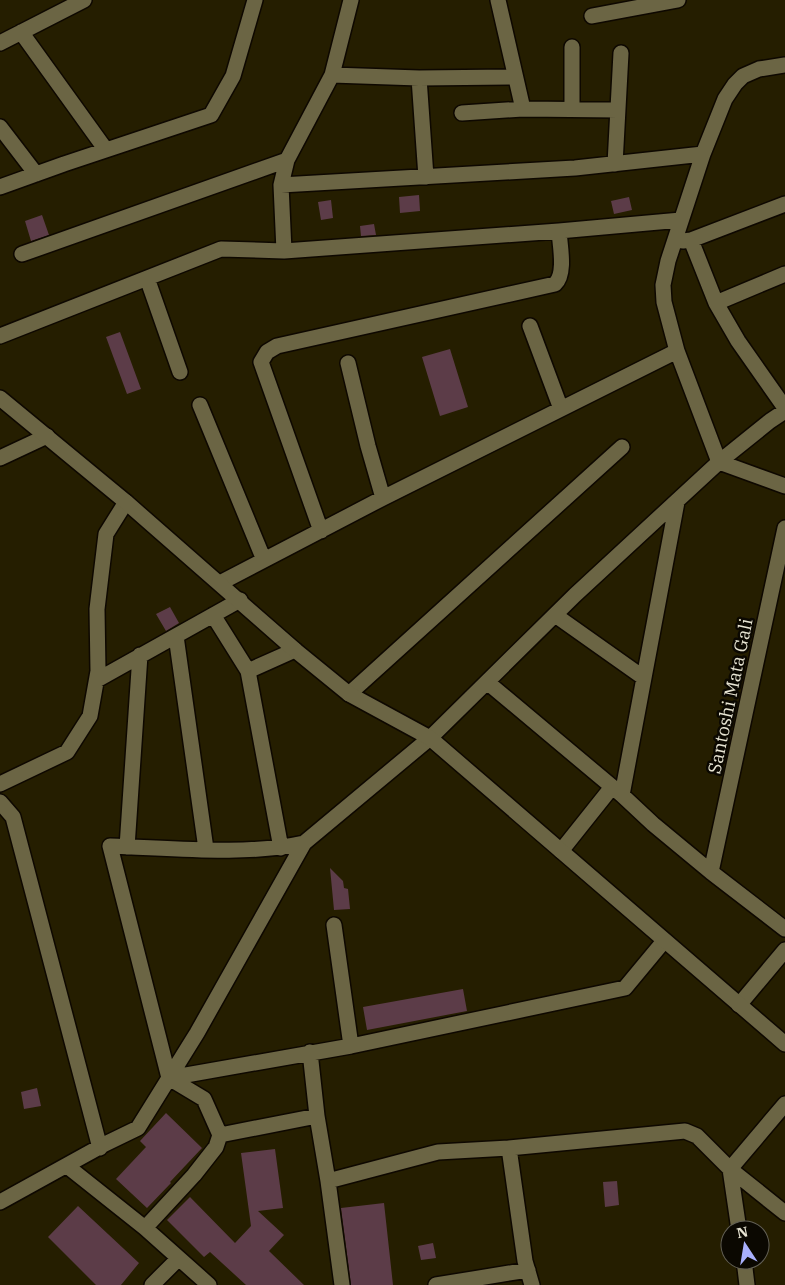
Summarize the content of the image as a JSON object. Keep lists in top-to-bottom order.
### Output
{
  "streets": {
    "street": ["Santoshi Mata Gali"]
  },
  "north": "top"
}
